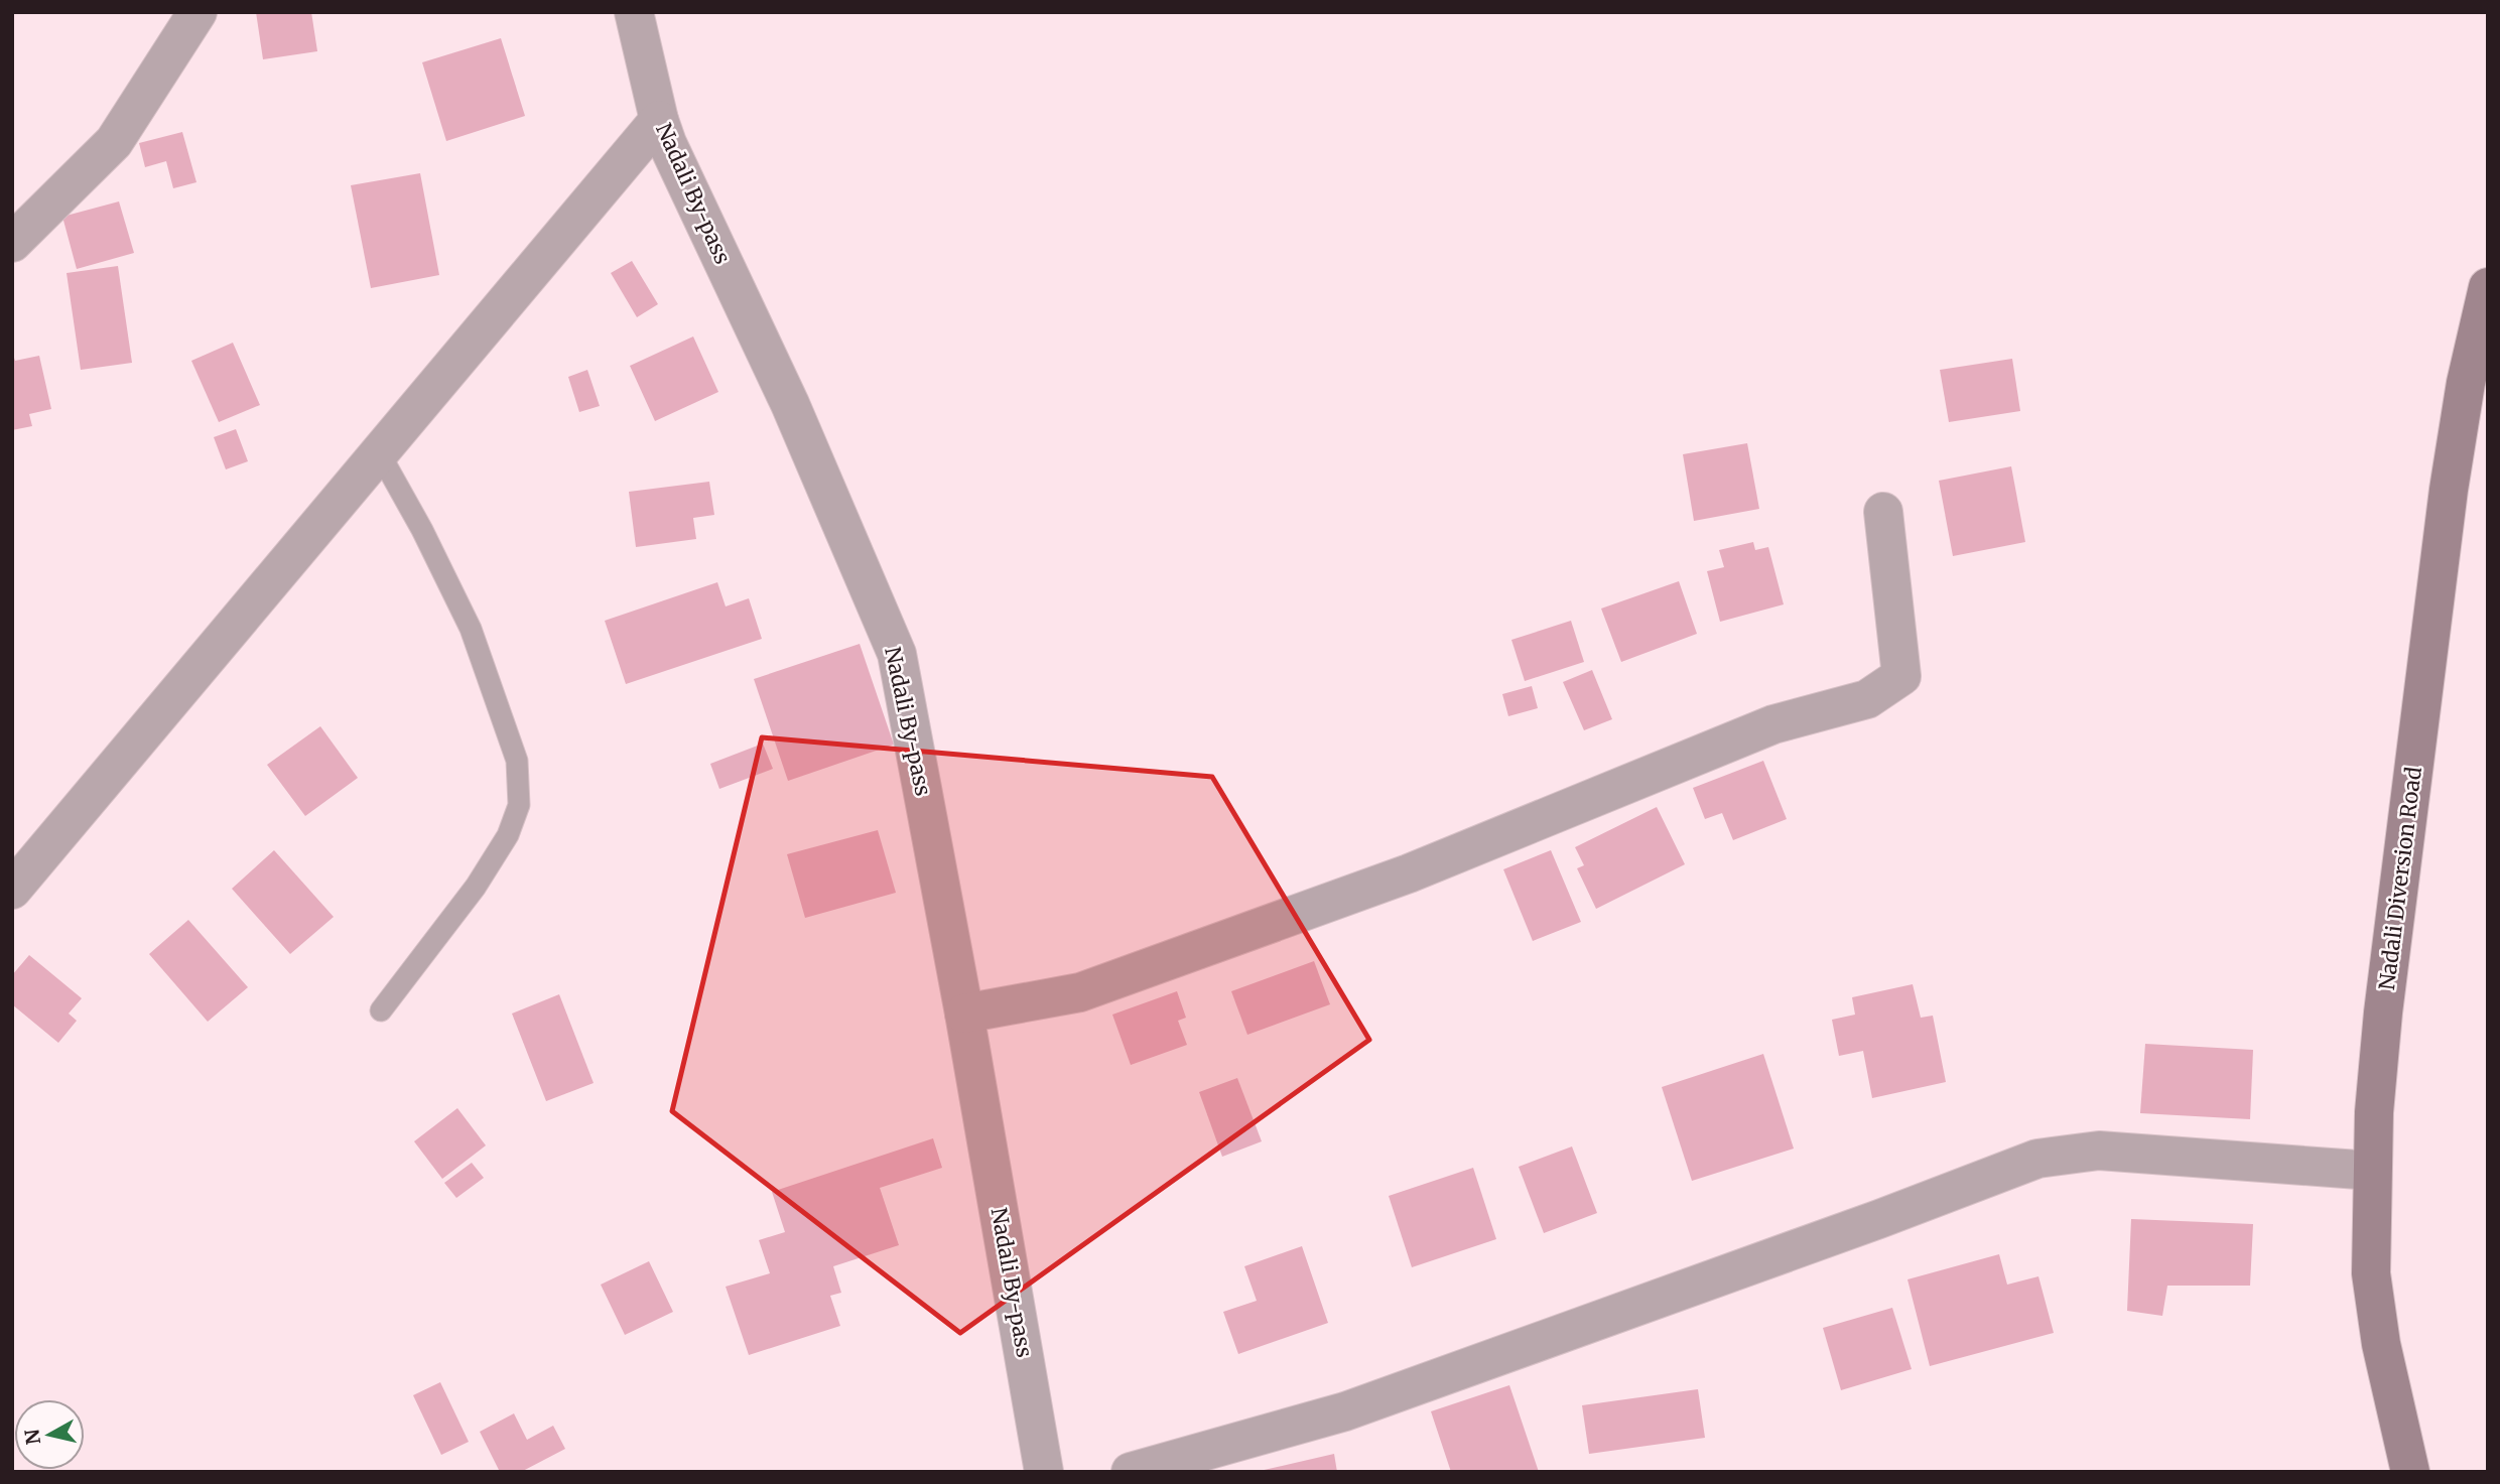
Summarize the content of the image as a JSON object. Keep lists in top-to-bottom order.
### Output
{
  "streets": {
    "main road": ["Nadali Diversion Road"],
    "street": ["Nadali By-pass"]
  },
  "north": "left"
}
